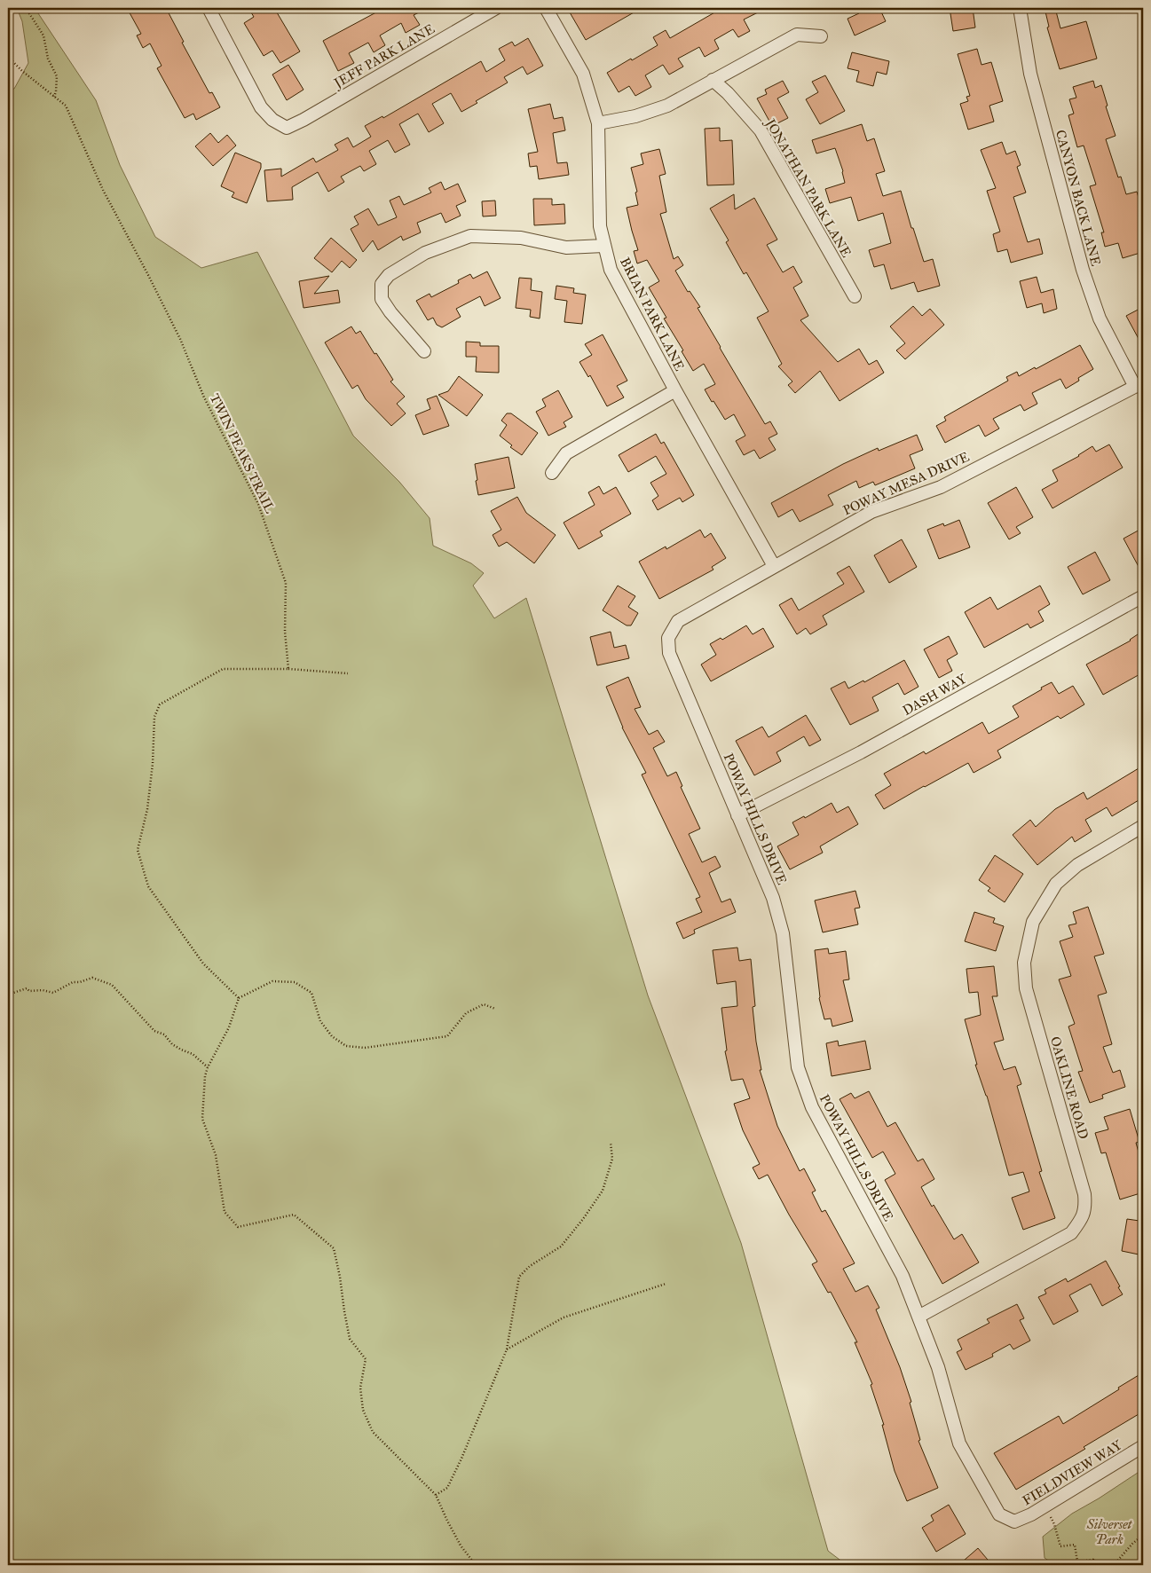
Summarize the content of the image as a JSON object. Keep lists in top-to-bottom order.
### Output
{
  "streets": {
    "street": [
      "JEFF PARK LANE",
      "JONATHAN PARK LANE",
      "CANYON BACK LANE",
      "BRIAN PARK LANE",
      "POWAY MESA DRIVE",
      "DASH WAY",
      "POWAY HILLS DRIVE",
      "OAKLINE ROAD",
      "FIELDVIEW WAY"
    ],
    "path": ["TWIN PEAKS TRAIL"]
  },
  "crossings": [
    ["CANYON BACK LANE", "POWAY MESA DRIVE"],
    ["BRIAN PARK LANE", "POWAY MESA DRIVE"],
    ["POWAY MESA DRIVE", "POWAY HILLS DRIVE"],
    ["DASH WAY", "POWAY HILLS DRIVE"],
    ["POWAY HILLS DRIVE", "OAKLINE ROAD"],
    ["POWAY HILLS DRIVE", "FIELDVIEW WAY"]
  ],
  "parks": ["Silverset Park"]
}
